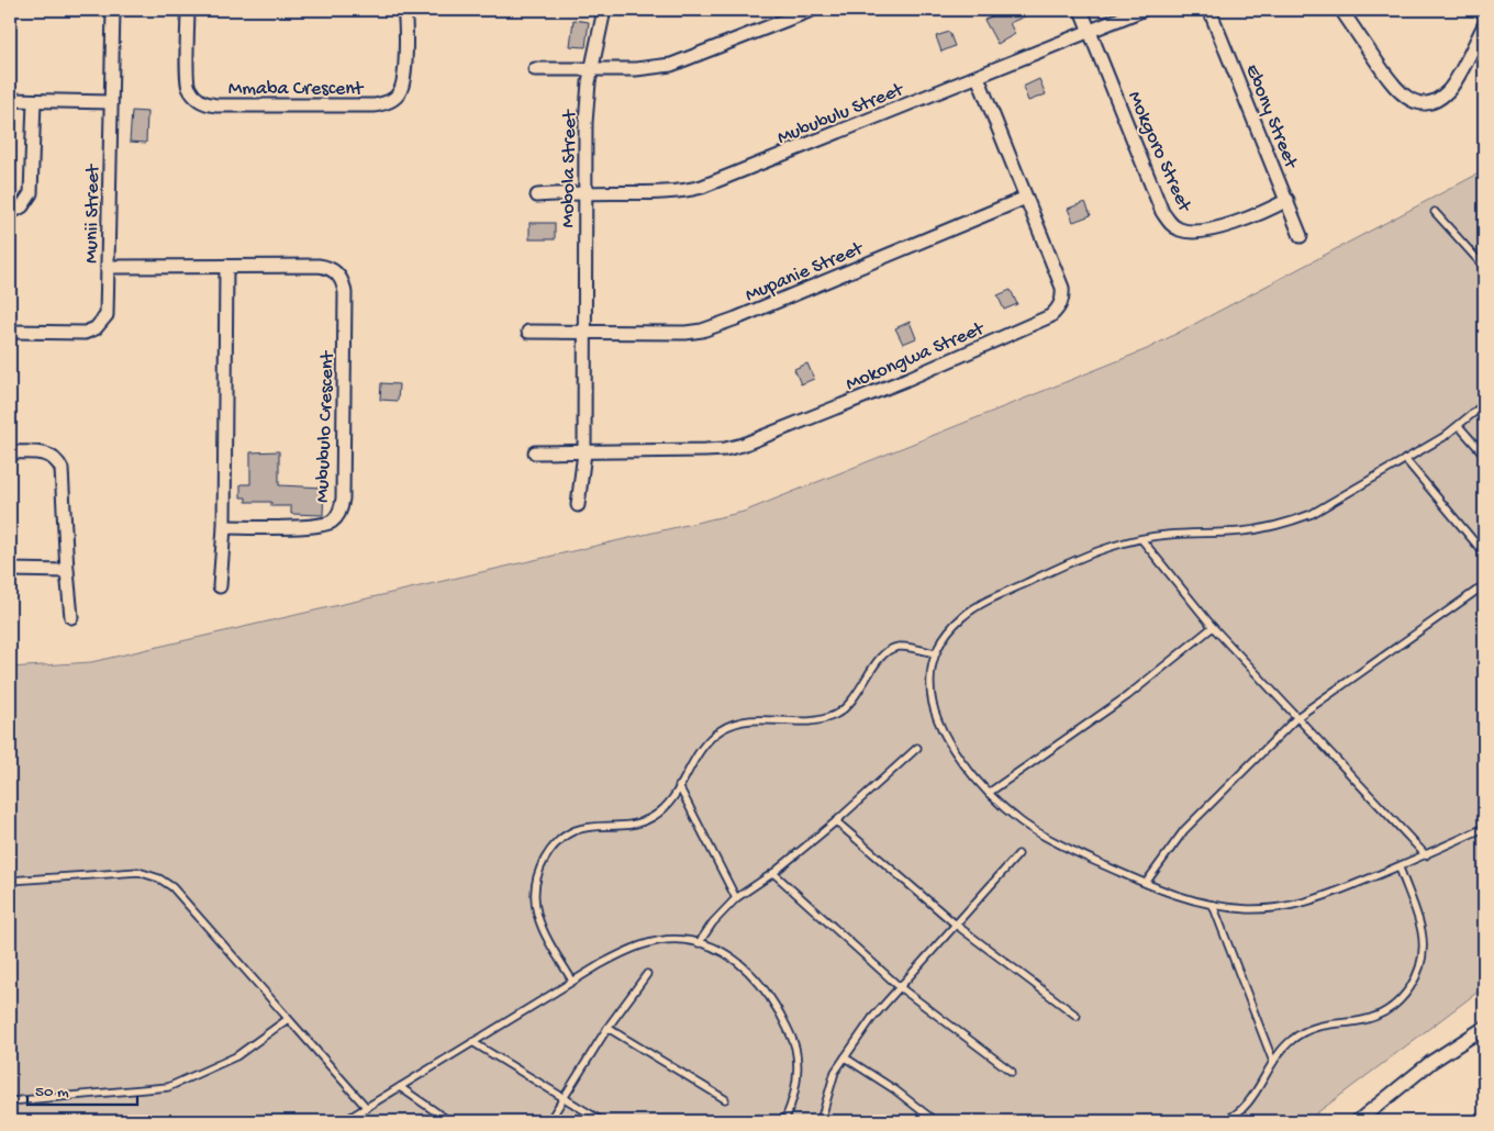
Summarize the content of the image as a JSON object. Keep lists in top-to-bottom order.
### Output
{
  "streets": {
    "street": [
      "Mmaba Crescent",
      "Mububulu Street",
      "Ebony Street",
      "Mokgoro Street",
      "Mobola Street",
      "Munii Street",
      "Mupanie Street",
      "Mokongwa Street",
      "Mububulo Crescent"
    ]
  },
  "crossings": [
    ["Mububulu Street", "Mokgoro Street"],
    ["Mububulu Street", "Mobola Street"],
    ["Mububulu Street", "Mokongwa Street"],
    ["Ebony Street", "Mokgoro Street"],
    ["Mobola Street", "Mupanie Street"],
    ["Mobola Street", "Mokongwa Street"],
    ["Munii Street", "Mububulo Crescent"],
    ["Mupanie Street", "Mokongwa Street"]
  ],
  "scale_bar": "50 m"
}
